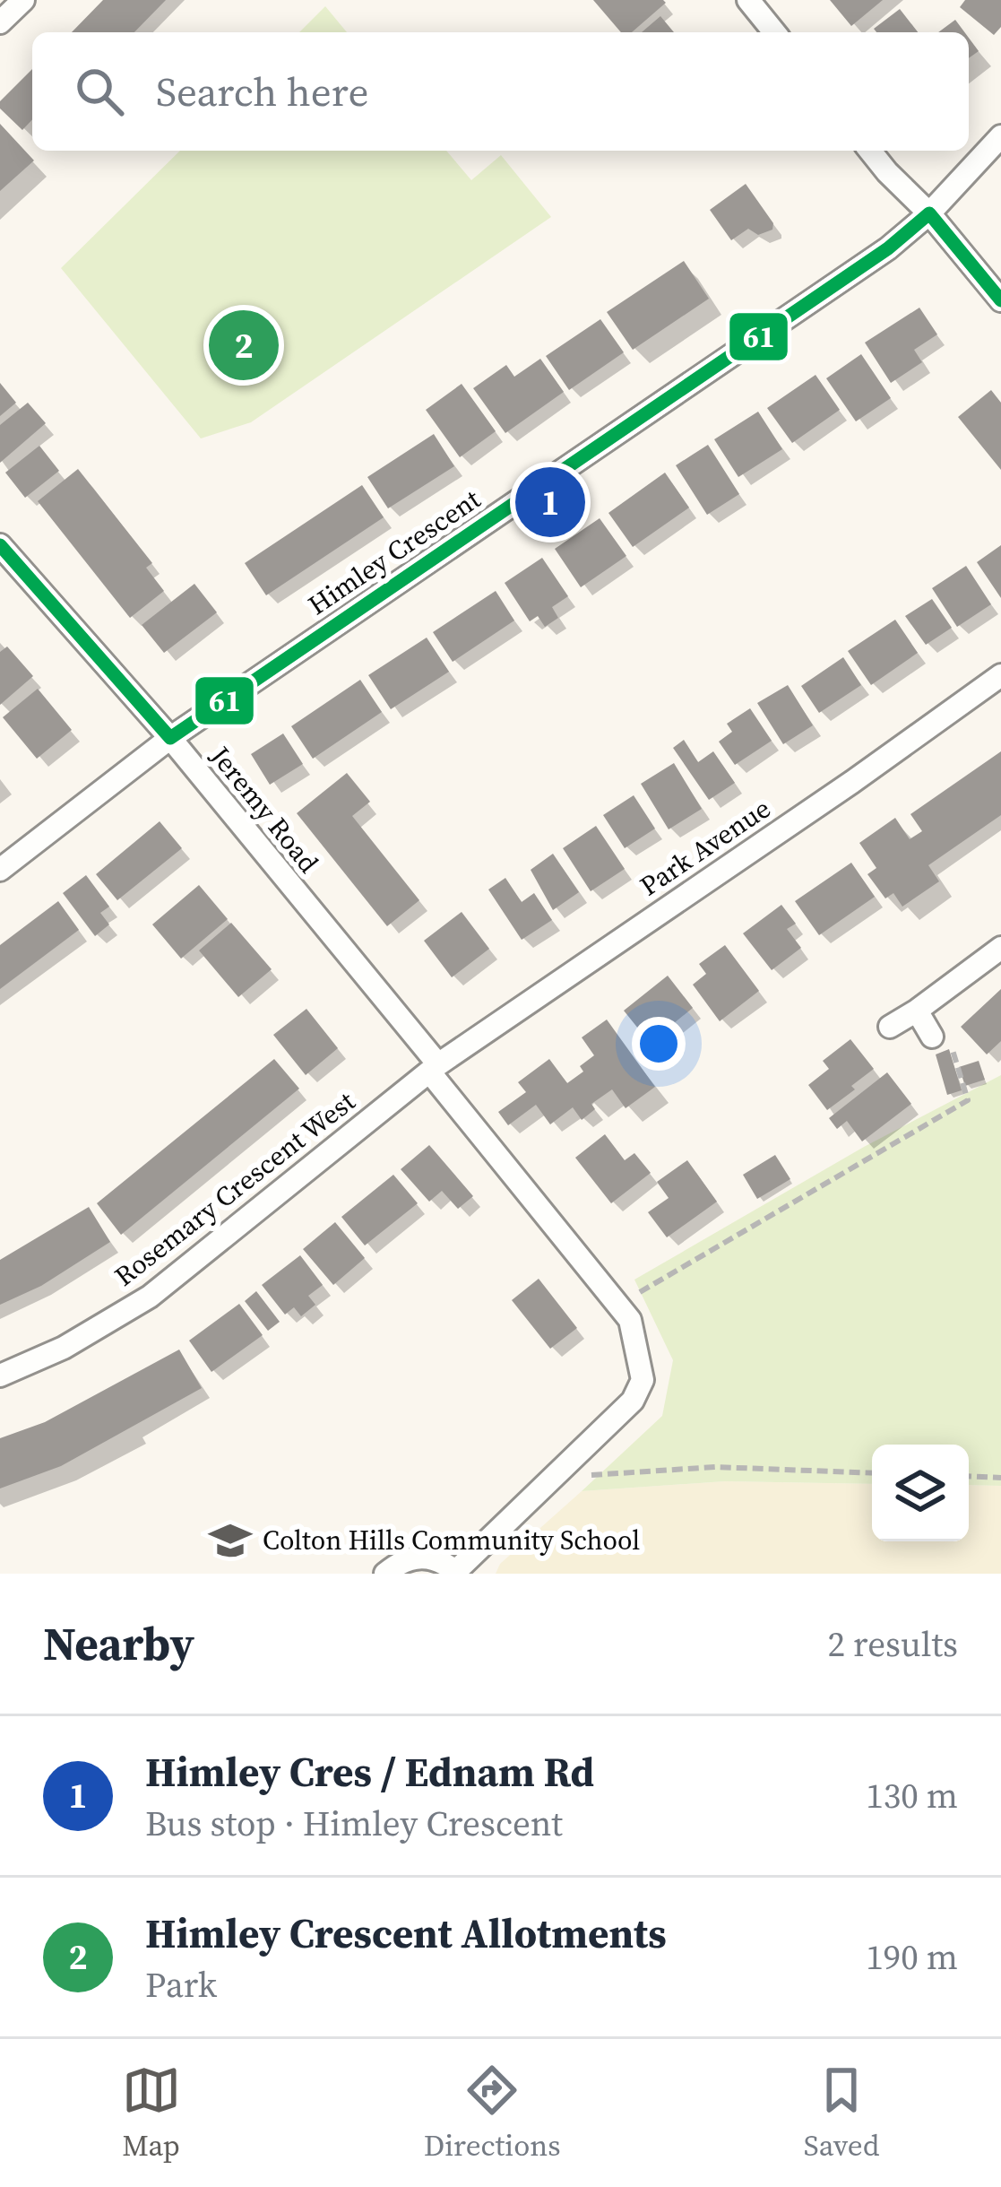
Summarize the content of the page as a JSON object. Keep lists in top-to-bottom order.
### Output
{
  "streets": {
    "street": [
      "Himley Crescent",
      "Jeremy Road",
      "Park Avenue",
      "Rosemary Crescent West"
    ]
  },
  "crossings": [
    ["Himley Crescent", "Jeremy Road"],
    ["Jeremy Road", "Park Avenue"],
    ["Jeremy Road", "Rosemary Crescent West"],
    ["Park Avenue", "Rosemary Crescent West"]
  ],
  "places": {
    "school or university": ["Colton Hills Community School"]
  },
  "lines": ["transit line 61"],
  "page": {
    "search": "Search here",
    "pins": ["2", "1"],
    "heading": ["Nearby", "2 results"],
    "list": [
      {
        "mark": "1",
        "name": "Himley Cres / Ednam Rd",
        "note": "Bus stop · Himley Crescent",
        "value": "130 m"
      },
      {
        "mark": "2",
        "name": "Himley Crescent Allotments",
        "note": "Park",
        "value": "190 m"
      }
    ],
    "nav": ["Map", "Directions", "Saved"]
  }
}
